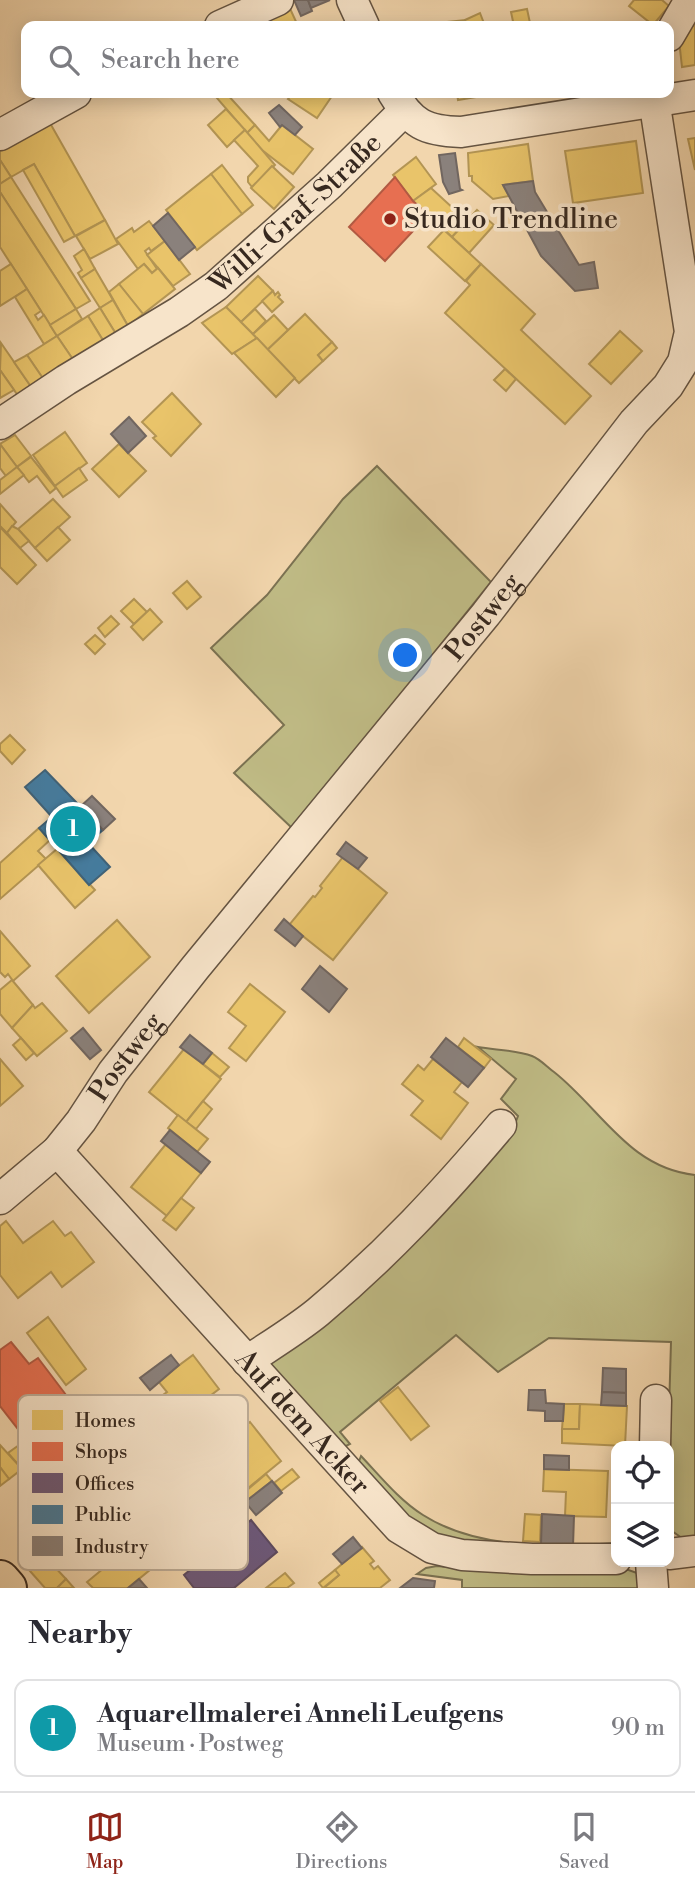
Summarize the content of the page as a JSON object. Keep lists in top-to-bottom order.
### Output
{
  "streets": {
    "street": ["Willi-Graf-Straße", "Postweg", "Auf dem Acker"]
  },
  "crossings": [
    ["Postweg", "Auf dem Acker"]
  ],
  "places": ["Studio Trendline"],
  "legend": [
    "Homes",
    "Shops",
    "Offices",
    "Public",
    "Industry"
  ],
  "page": {
    "search": "Search here",
    "pins": "1",
    "heading": "Nearby",
    "list": [
      {
        "mark": "1",
        "name": "Aquarellmalerei Anneli Leufgens",
        "note": "Museum · Postweg",
        "value": "90 m"
      }
    ],
    "nav": ["Map", "Directions", "Saved"]
  }
}
